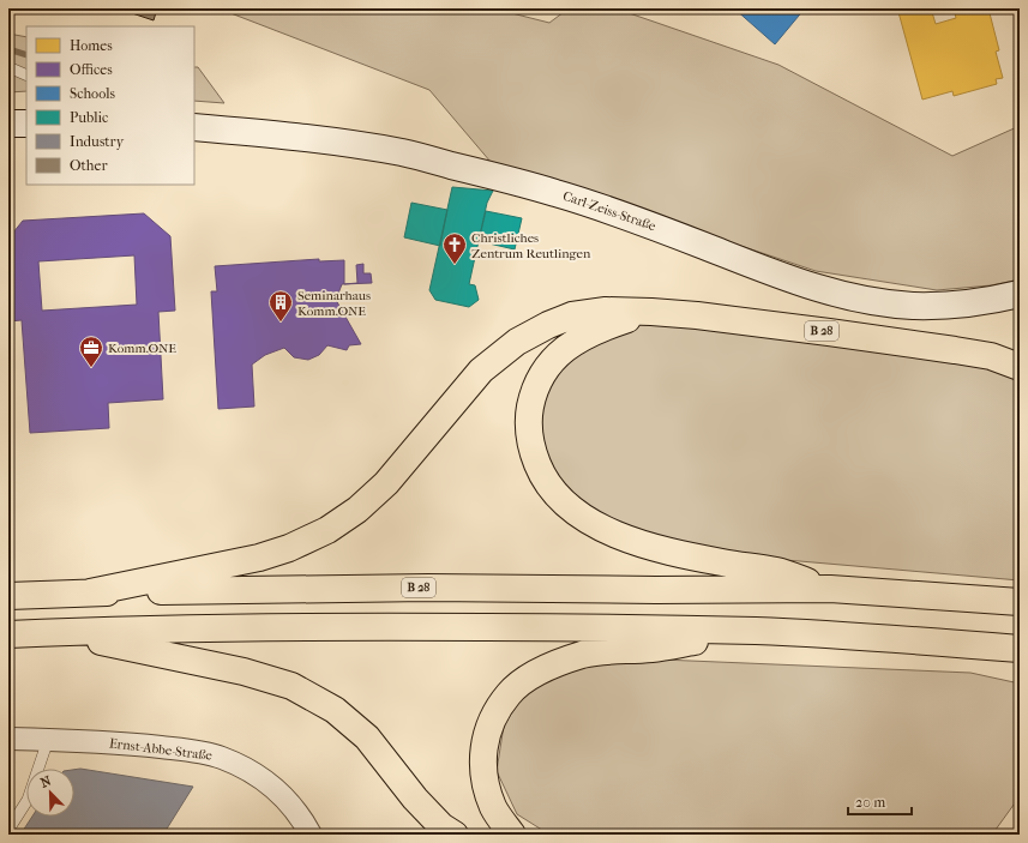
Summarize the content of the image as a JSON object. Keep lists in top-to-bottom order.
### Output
{
  "streets": {
    "highway": ["B 28"],
    "street": ["Carl-Zeiss-Straße", "Ernst-Abbe-Straße"]
  },
  "places": {
    "church": ["Christliches Zentrum Reutlingen"],
    "building": ["Seminarhaus Komm.ONE"],
    "office": ["Komm.ONE"]
  },
  "legend": [
    "Homes",
    "Offices",
    "Schools",
    "Public",
    "Industry",
    "Other"
  ],
  "scale_bar": "20 m",
  "north": "top left"
}
